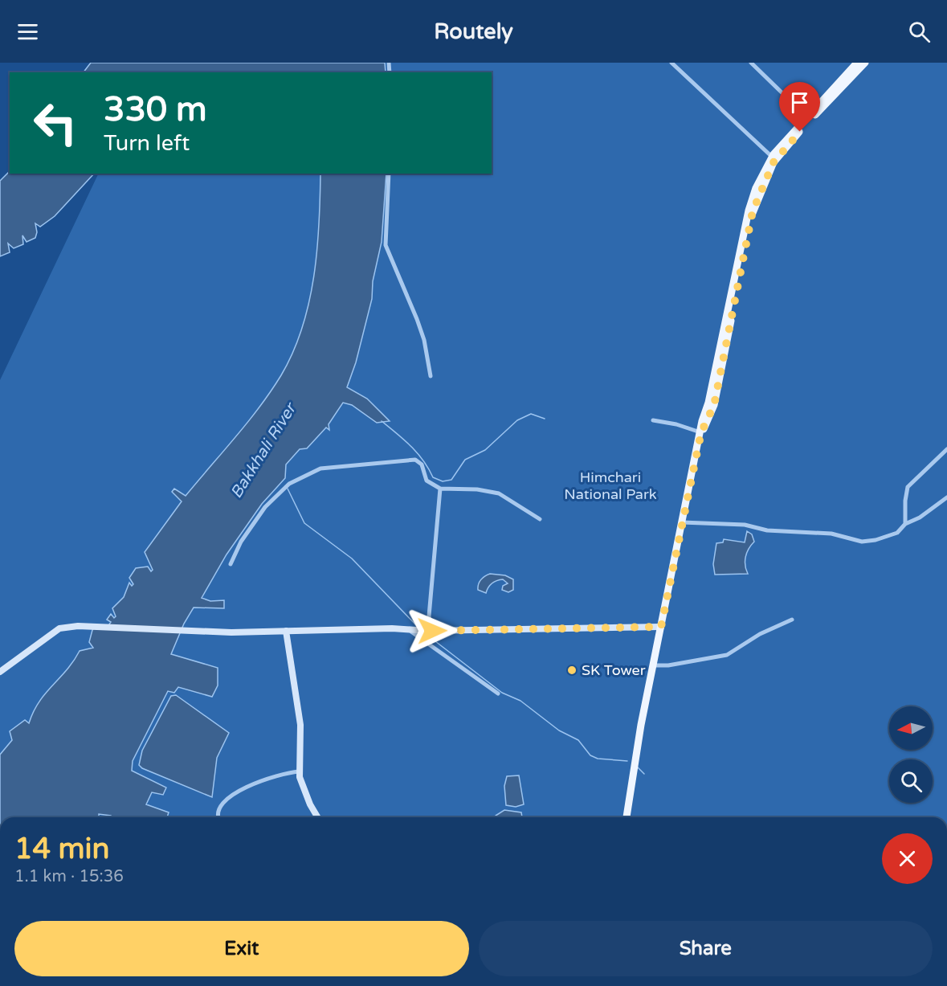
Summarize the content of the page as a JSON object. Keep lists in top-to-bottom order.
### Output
{
  "water": ["Bakkhali River"],
  "parks": ["Himchari National Park"],
  "places": ["SK Tower"],
  "north": "left",
  "page": {
    "header": "Routely",
    "turn": ["330 m", "Turn left"],
    "heading": ["14 min", "1.1 km · 15:36"],
    "buttons": ["Exit", "Share"]
  }
}
